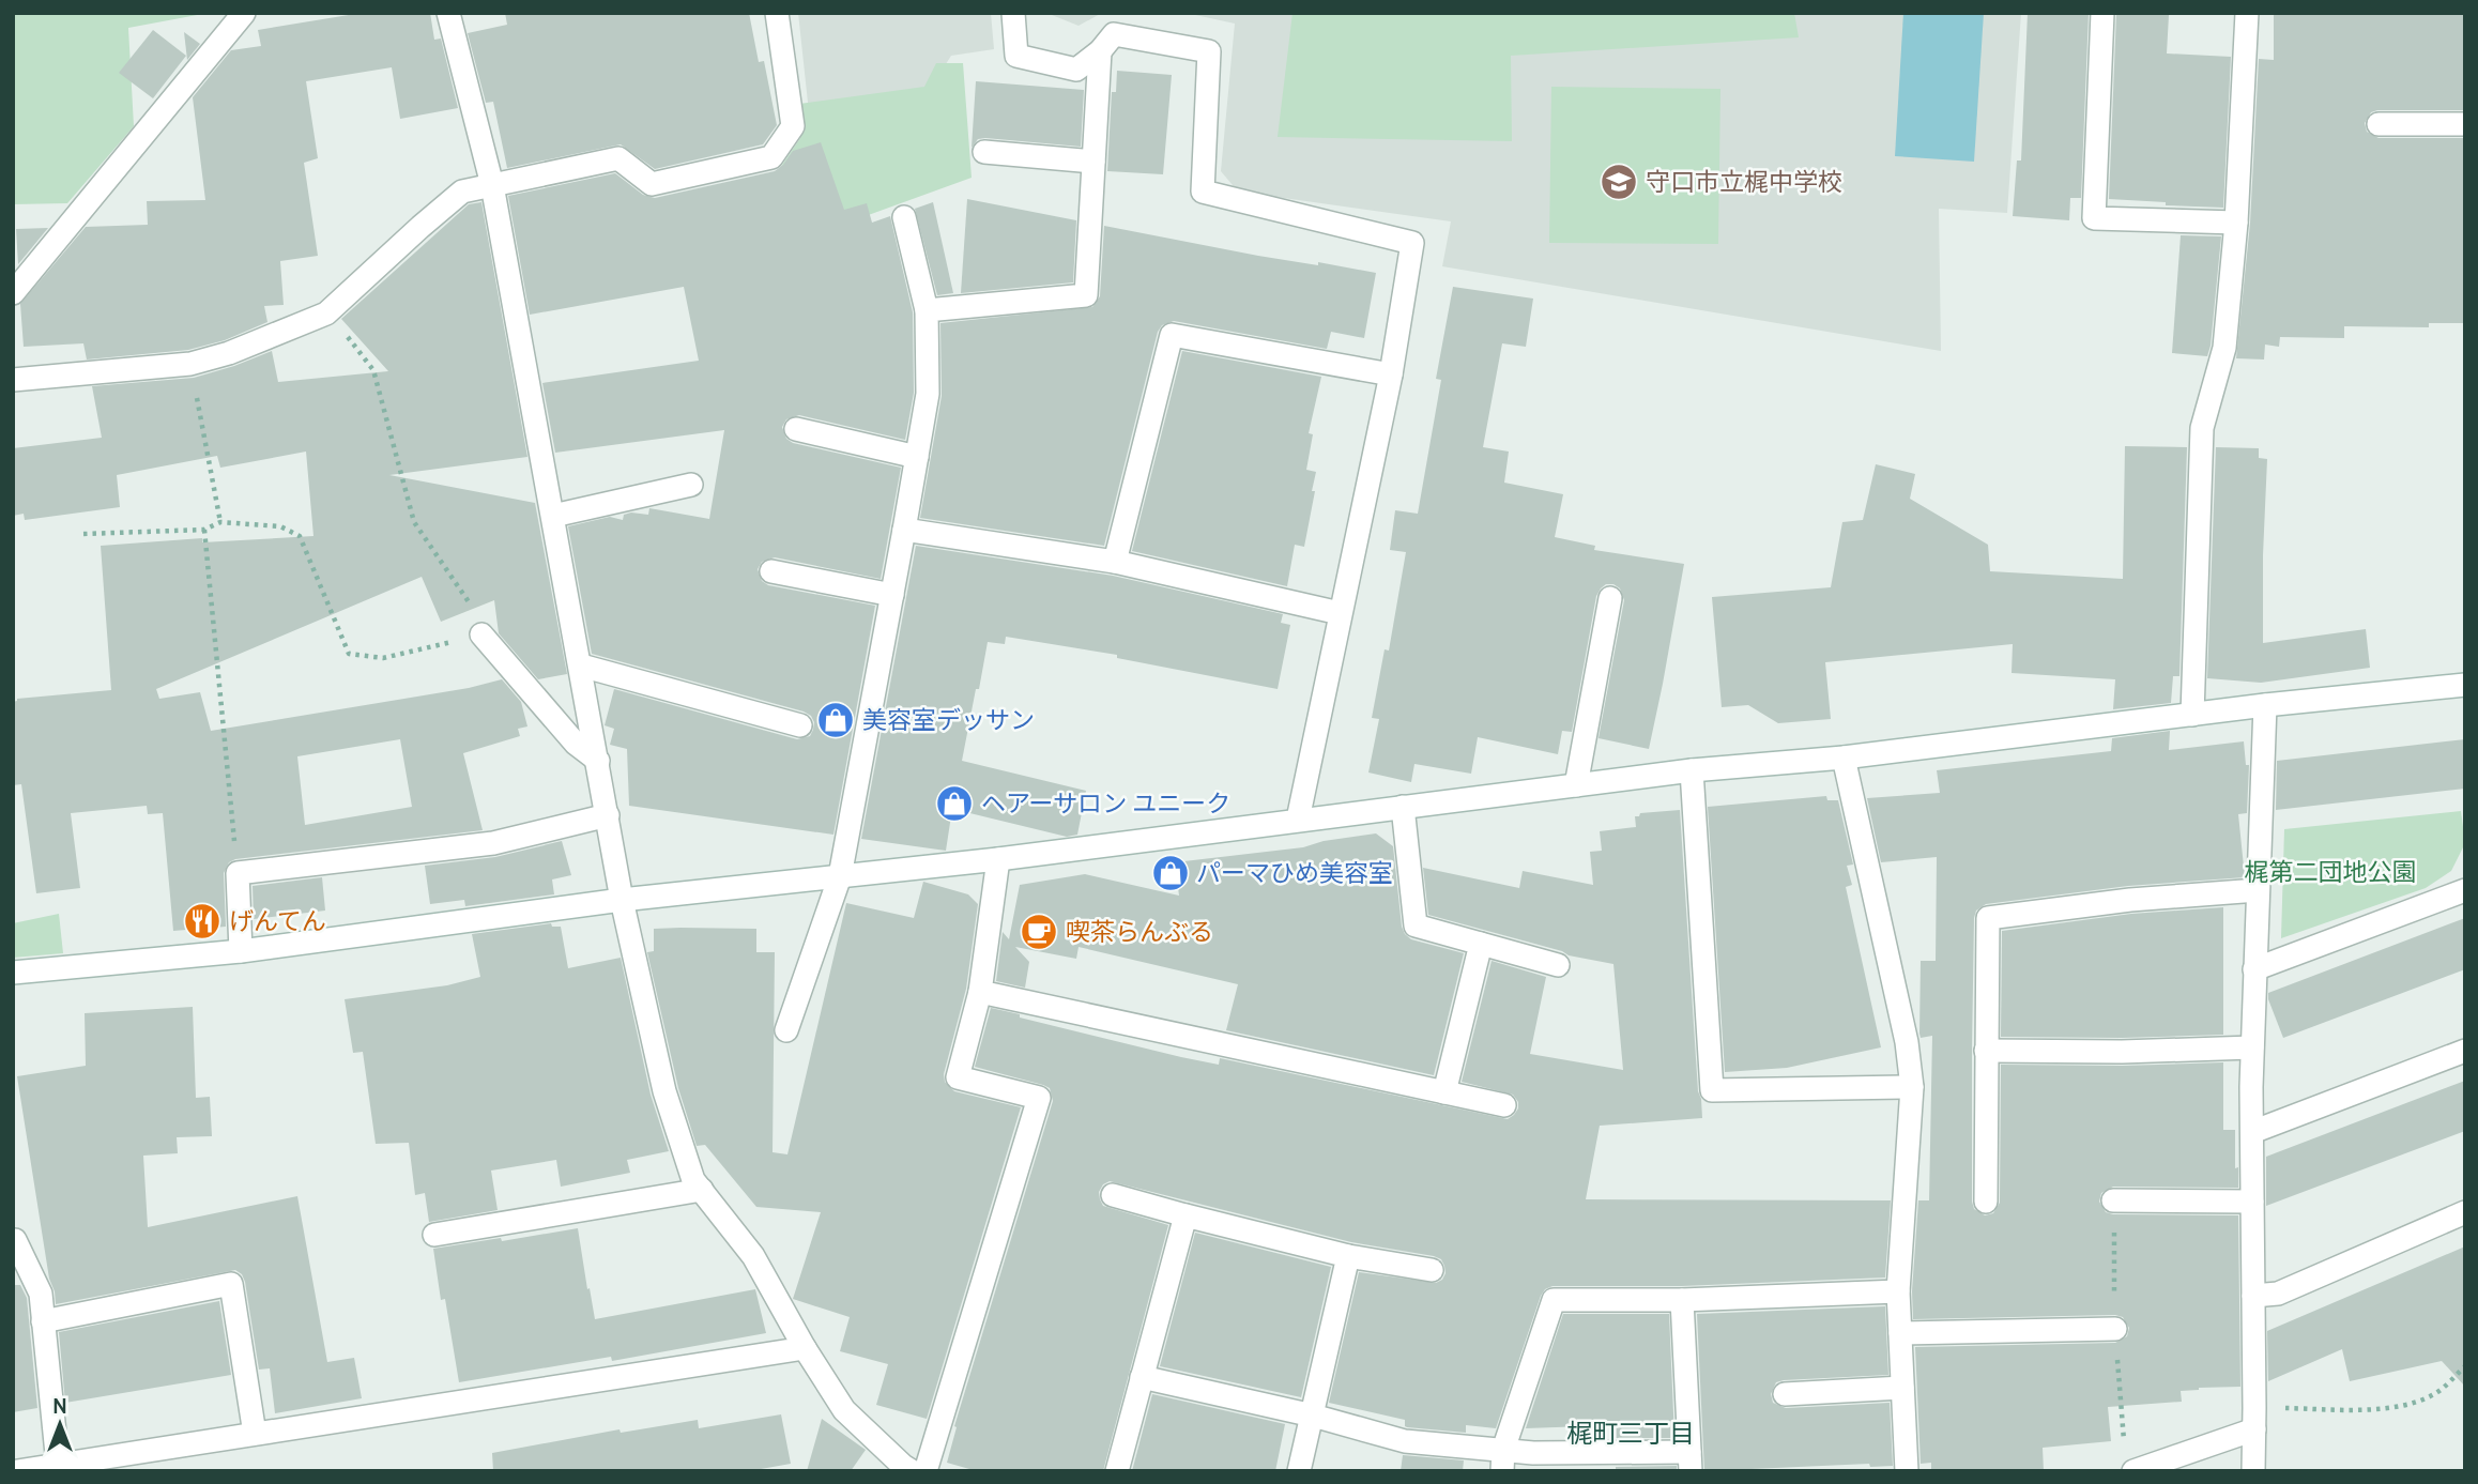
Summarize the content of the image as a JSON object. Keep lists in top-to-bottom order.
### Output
{
  "districts": ["梶町三丁目"],
  "parks": ["梶第二団地公園"],
  "places": {
    "school or university": ["守口市立梶中学校"],
    "shop": ["美容室デッサン", "ヘアーサロン ユニーク", "パーマひめ美容室"],
    "restaurant": ["げんてん"],
    "cafe": ["喫茶らんぶる"]
  },
  "north": "top"
}
